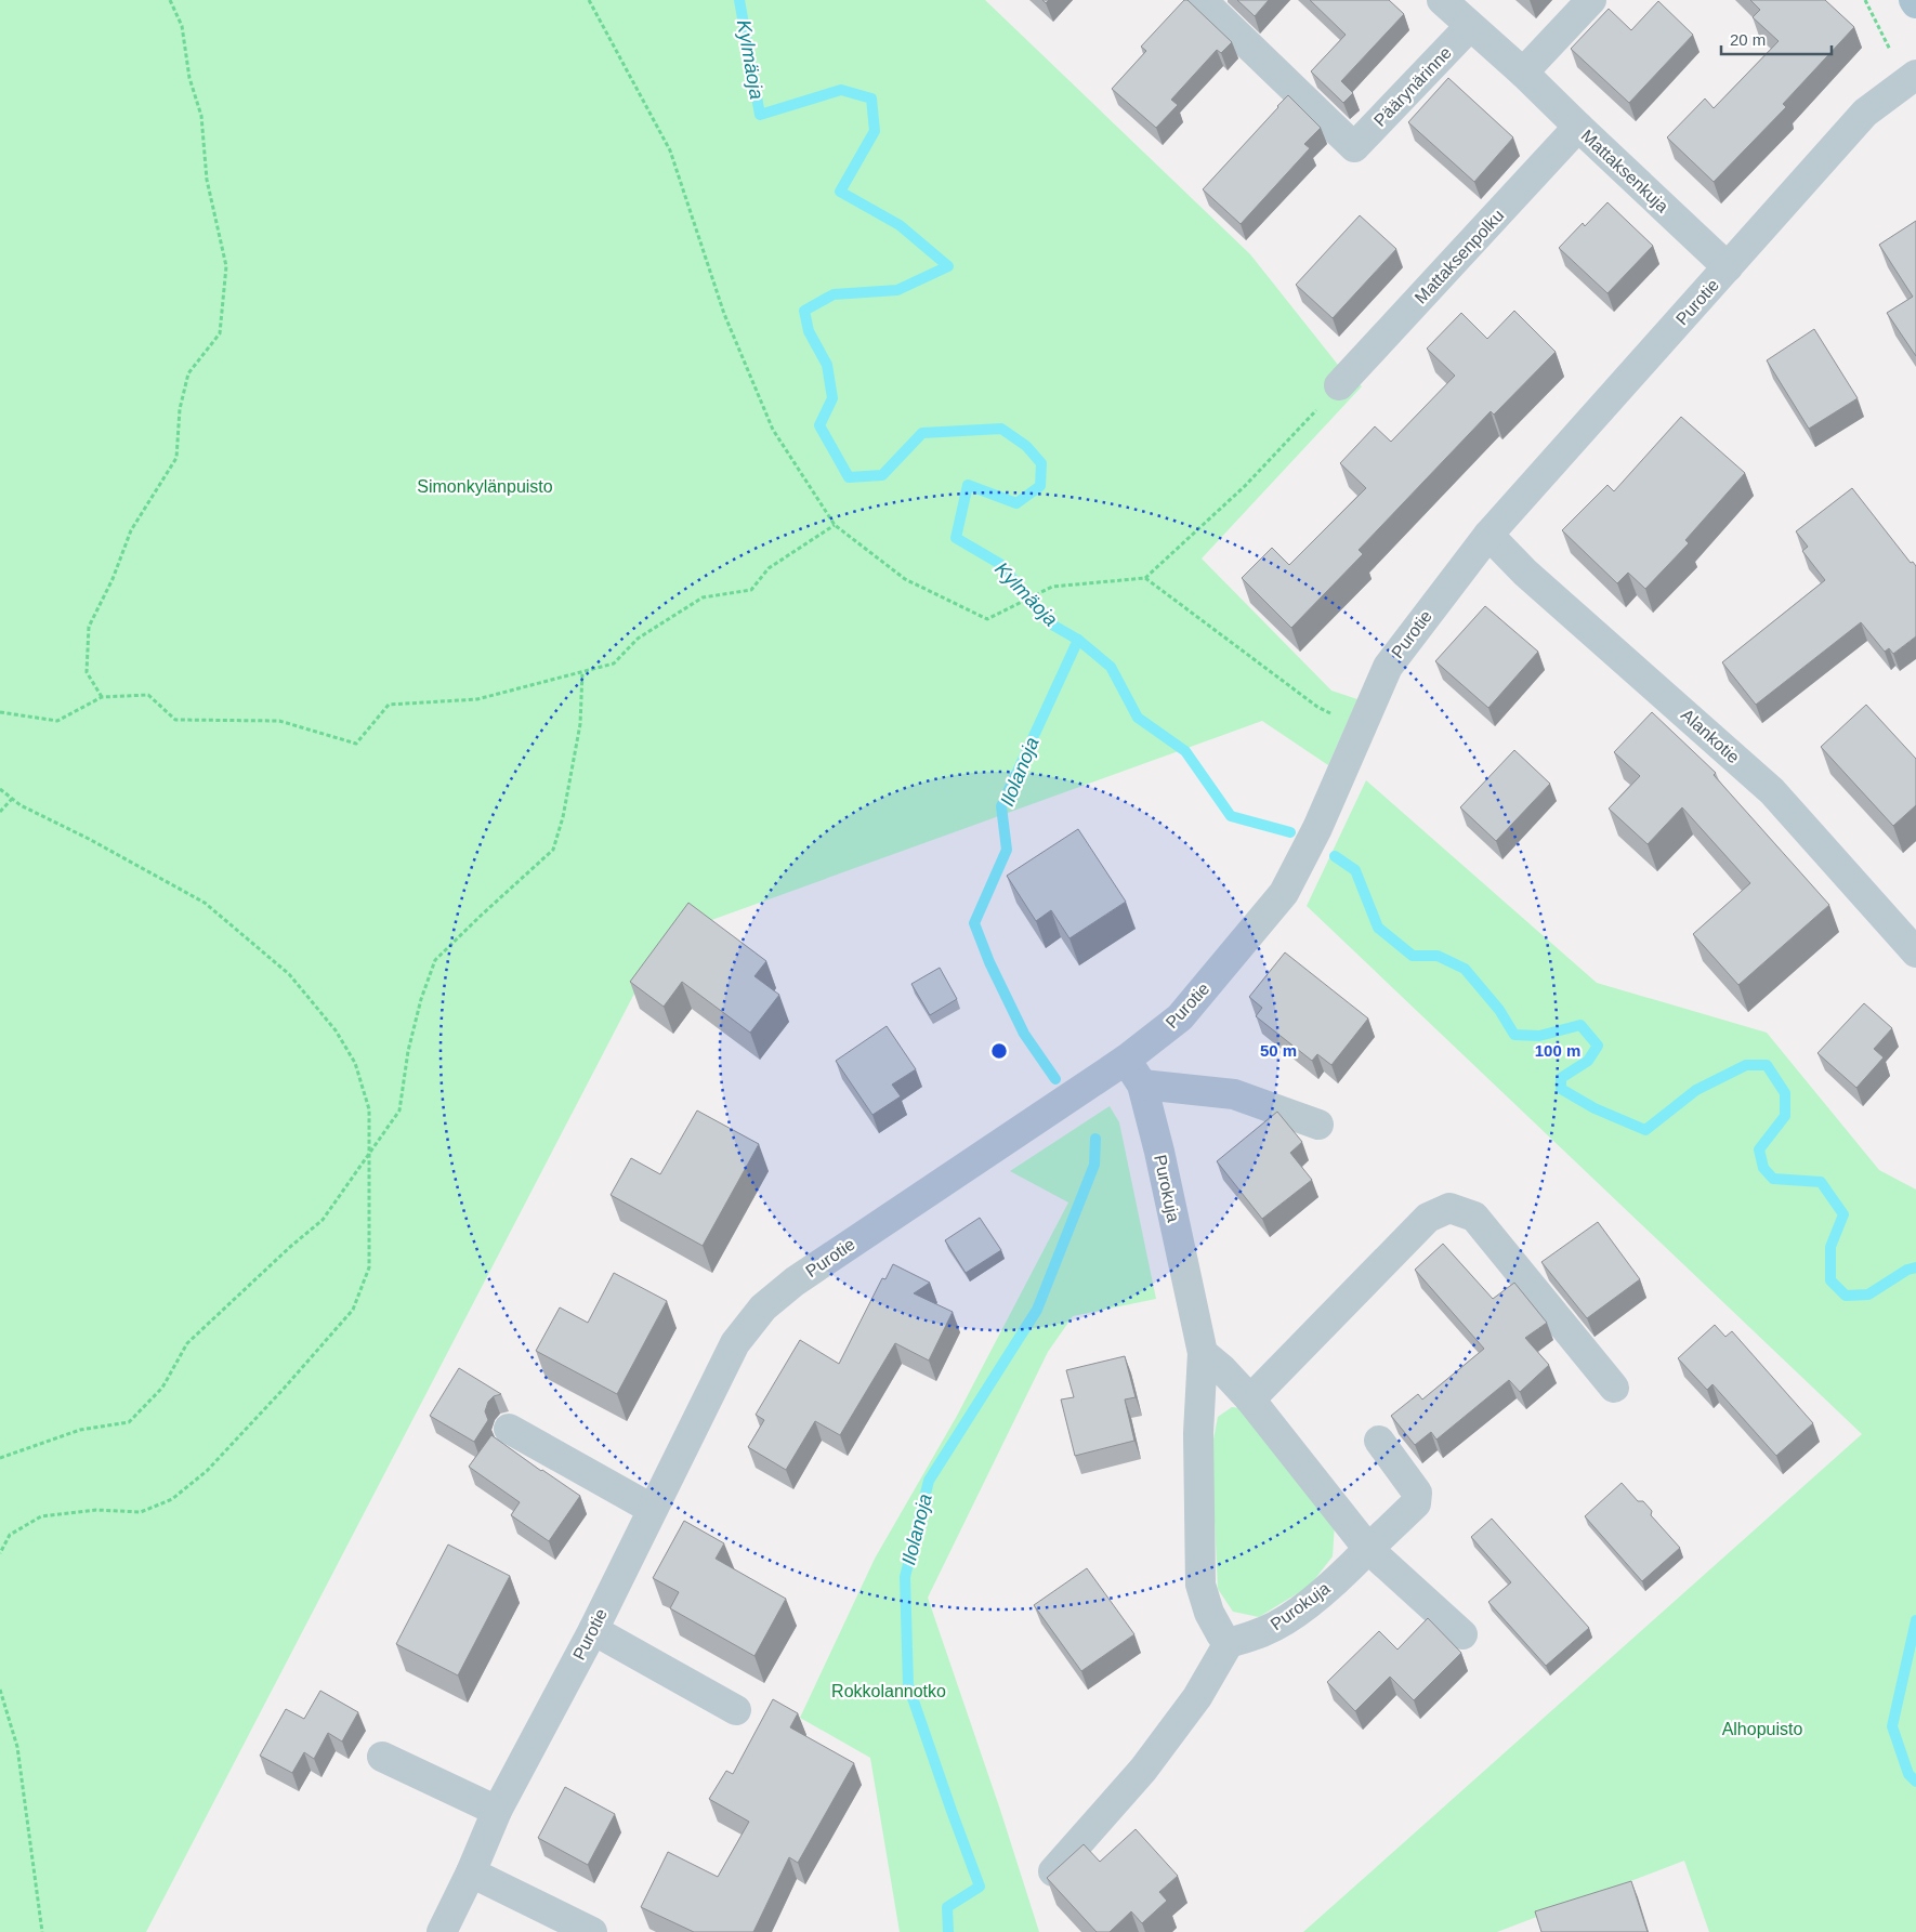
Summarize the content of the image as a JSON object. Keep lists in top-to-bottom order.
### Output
{
  "streets": {
    "street": [
      "Päärynärinne",
      "Mattaksenkuja",
      "Mattaksenpolku",
      "Purotie",
      "Alankotie",
      "Purokuja"
    ]
  },
  "crossings": [
    ["Päärynärinne", "Mattaksenkuja"],
    ["Mattaksenkuja", "Mattaksenpolku"],
    ["Mattaksenkuja", "Purotie"],
    ["Purotie", "Alankotie"],
    ["Purotie", "Purokuja"]
  ],
  "water": ["Kylmäoja", "Ilolanoja"],
  "parks": ["Simonkylänpuisto", "Rokkolannotko", "Alhopuisto"],
  "scale_bar": "20 m",
  "rings": ["50 m", "100 m"]
}
